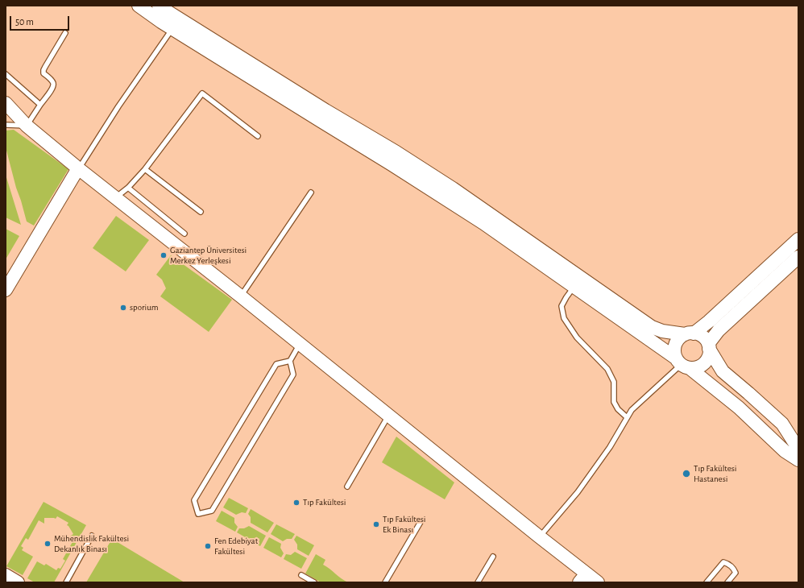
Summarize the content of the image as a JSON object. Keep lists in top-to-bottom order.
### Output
{
  "places": [
    "Gaziantep Üniversitesi Merkez Yerleşkesi",
    "sporium",
    "Tıp Fakültesi Hastanesi",
    "Tıp Fakültesi",
    "Tıp Fakültesi Ek Binası",
    "Mühendislik Fakültesi Dekanlık Binası",
    "Fen Edebiyat Fakültesi"
  ],
  "scale_bar": "50 m"
}
